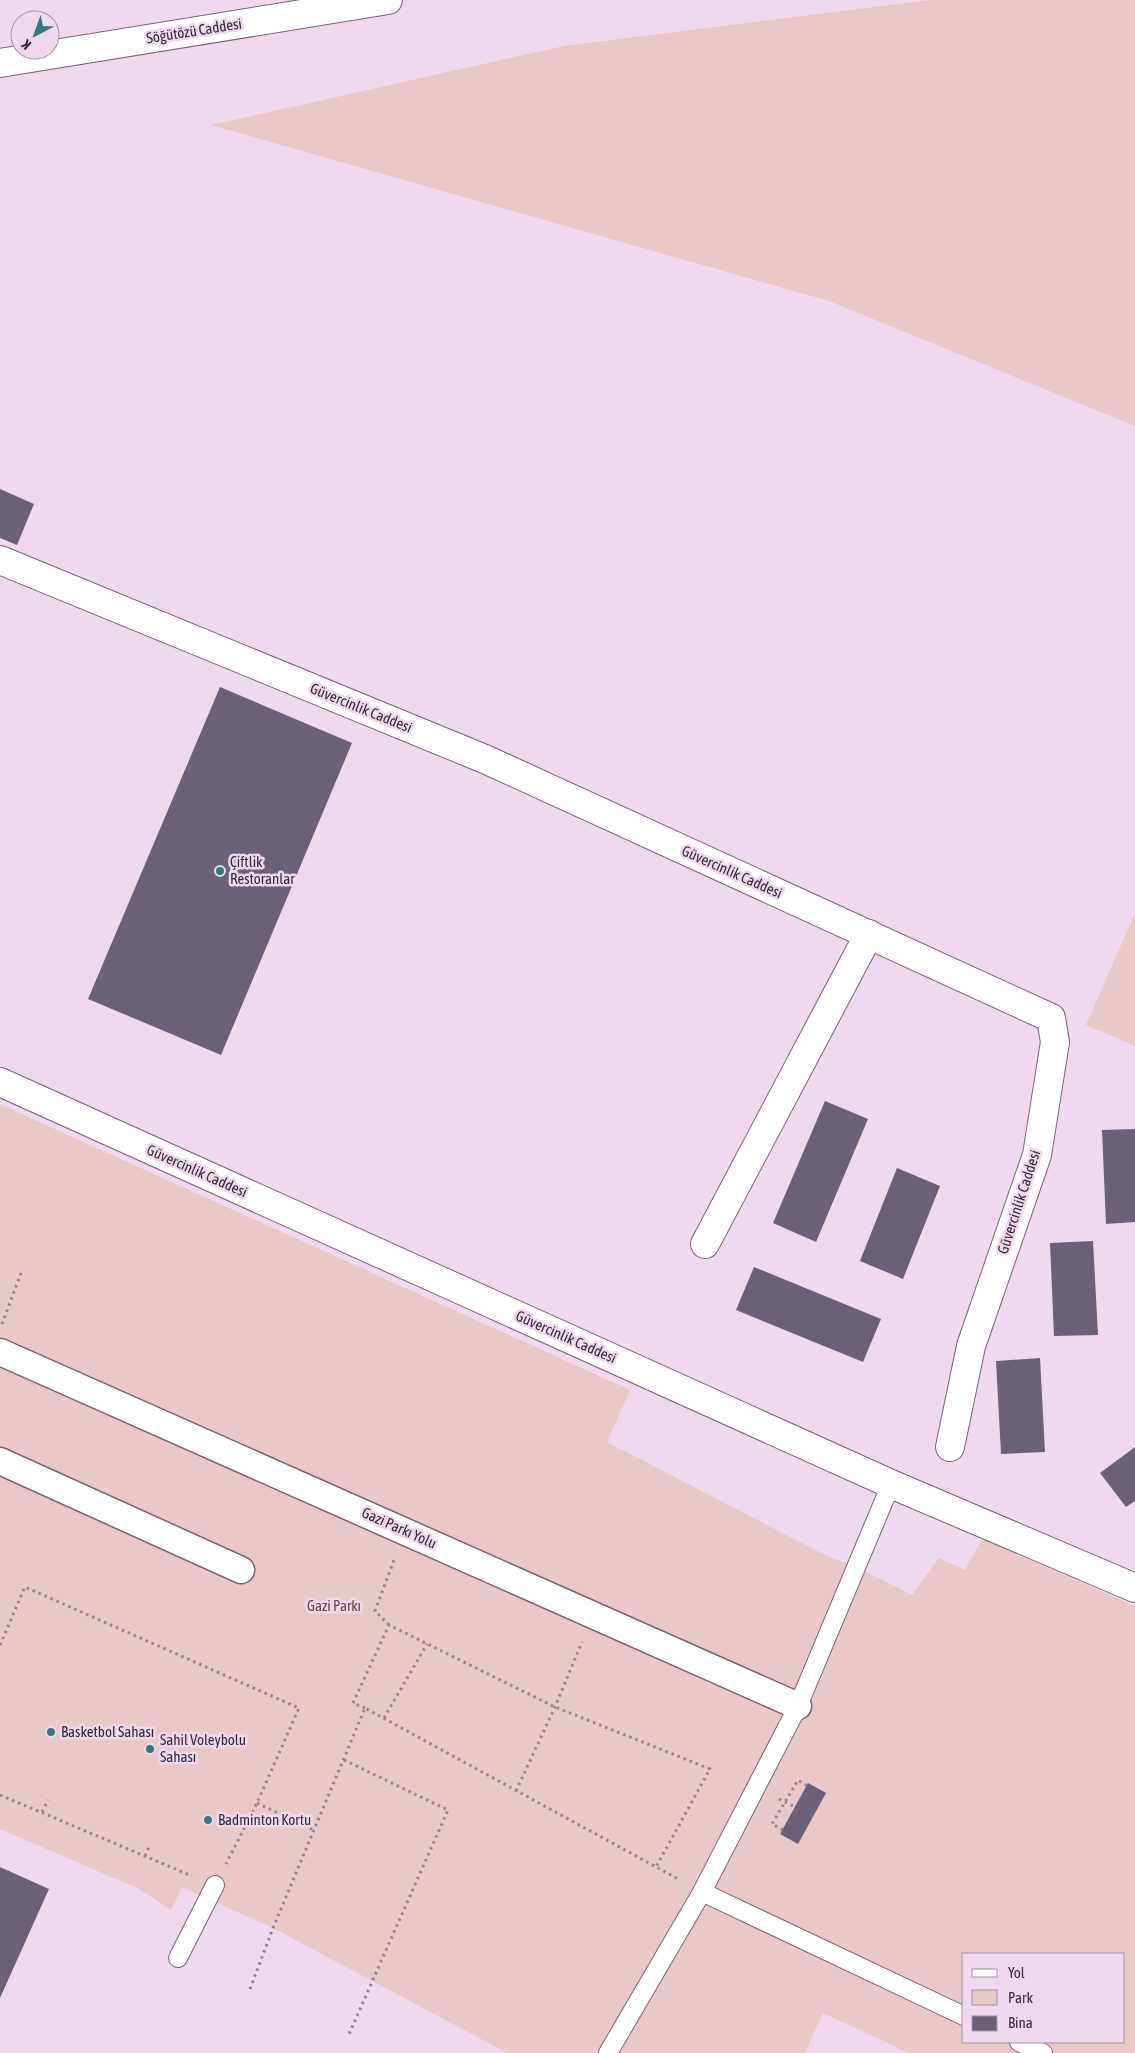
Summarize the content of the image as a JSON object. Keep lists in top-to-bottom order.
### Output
{
  "streets": {
    "street": ["Söğütözü Caddesi", "Güvercinlik Caddesi", "Gazi Parkı Yolu"]
  },
  "parks": ["Gazi Parkı"],
  "places": [
    "Çiftlik Restoranlar",
    "Basketbol Sahası",
    "Sahil Voleybolu Sahası",
    "Badminton Kortu"
  ],
  "legend": ["Yol", "Park", "Bina"],
  "north": "bottom left"
}
